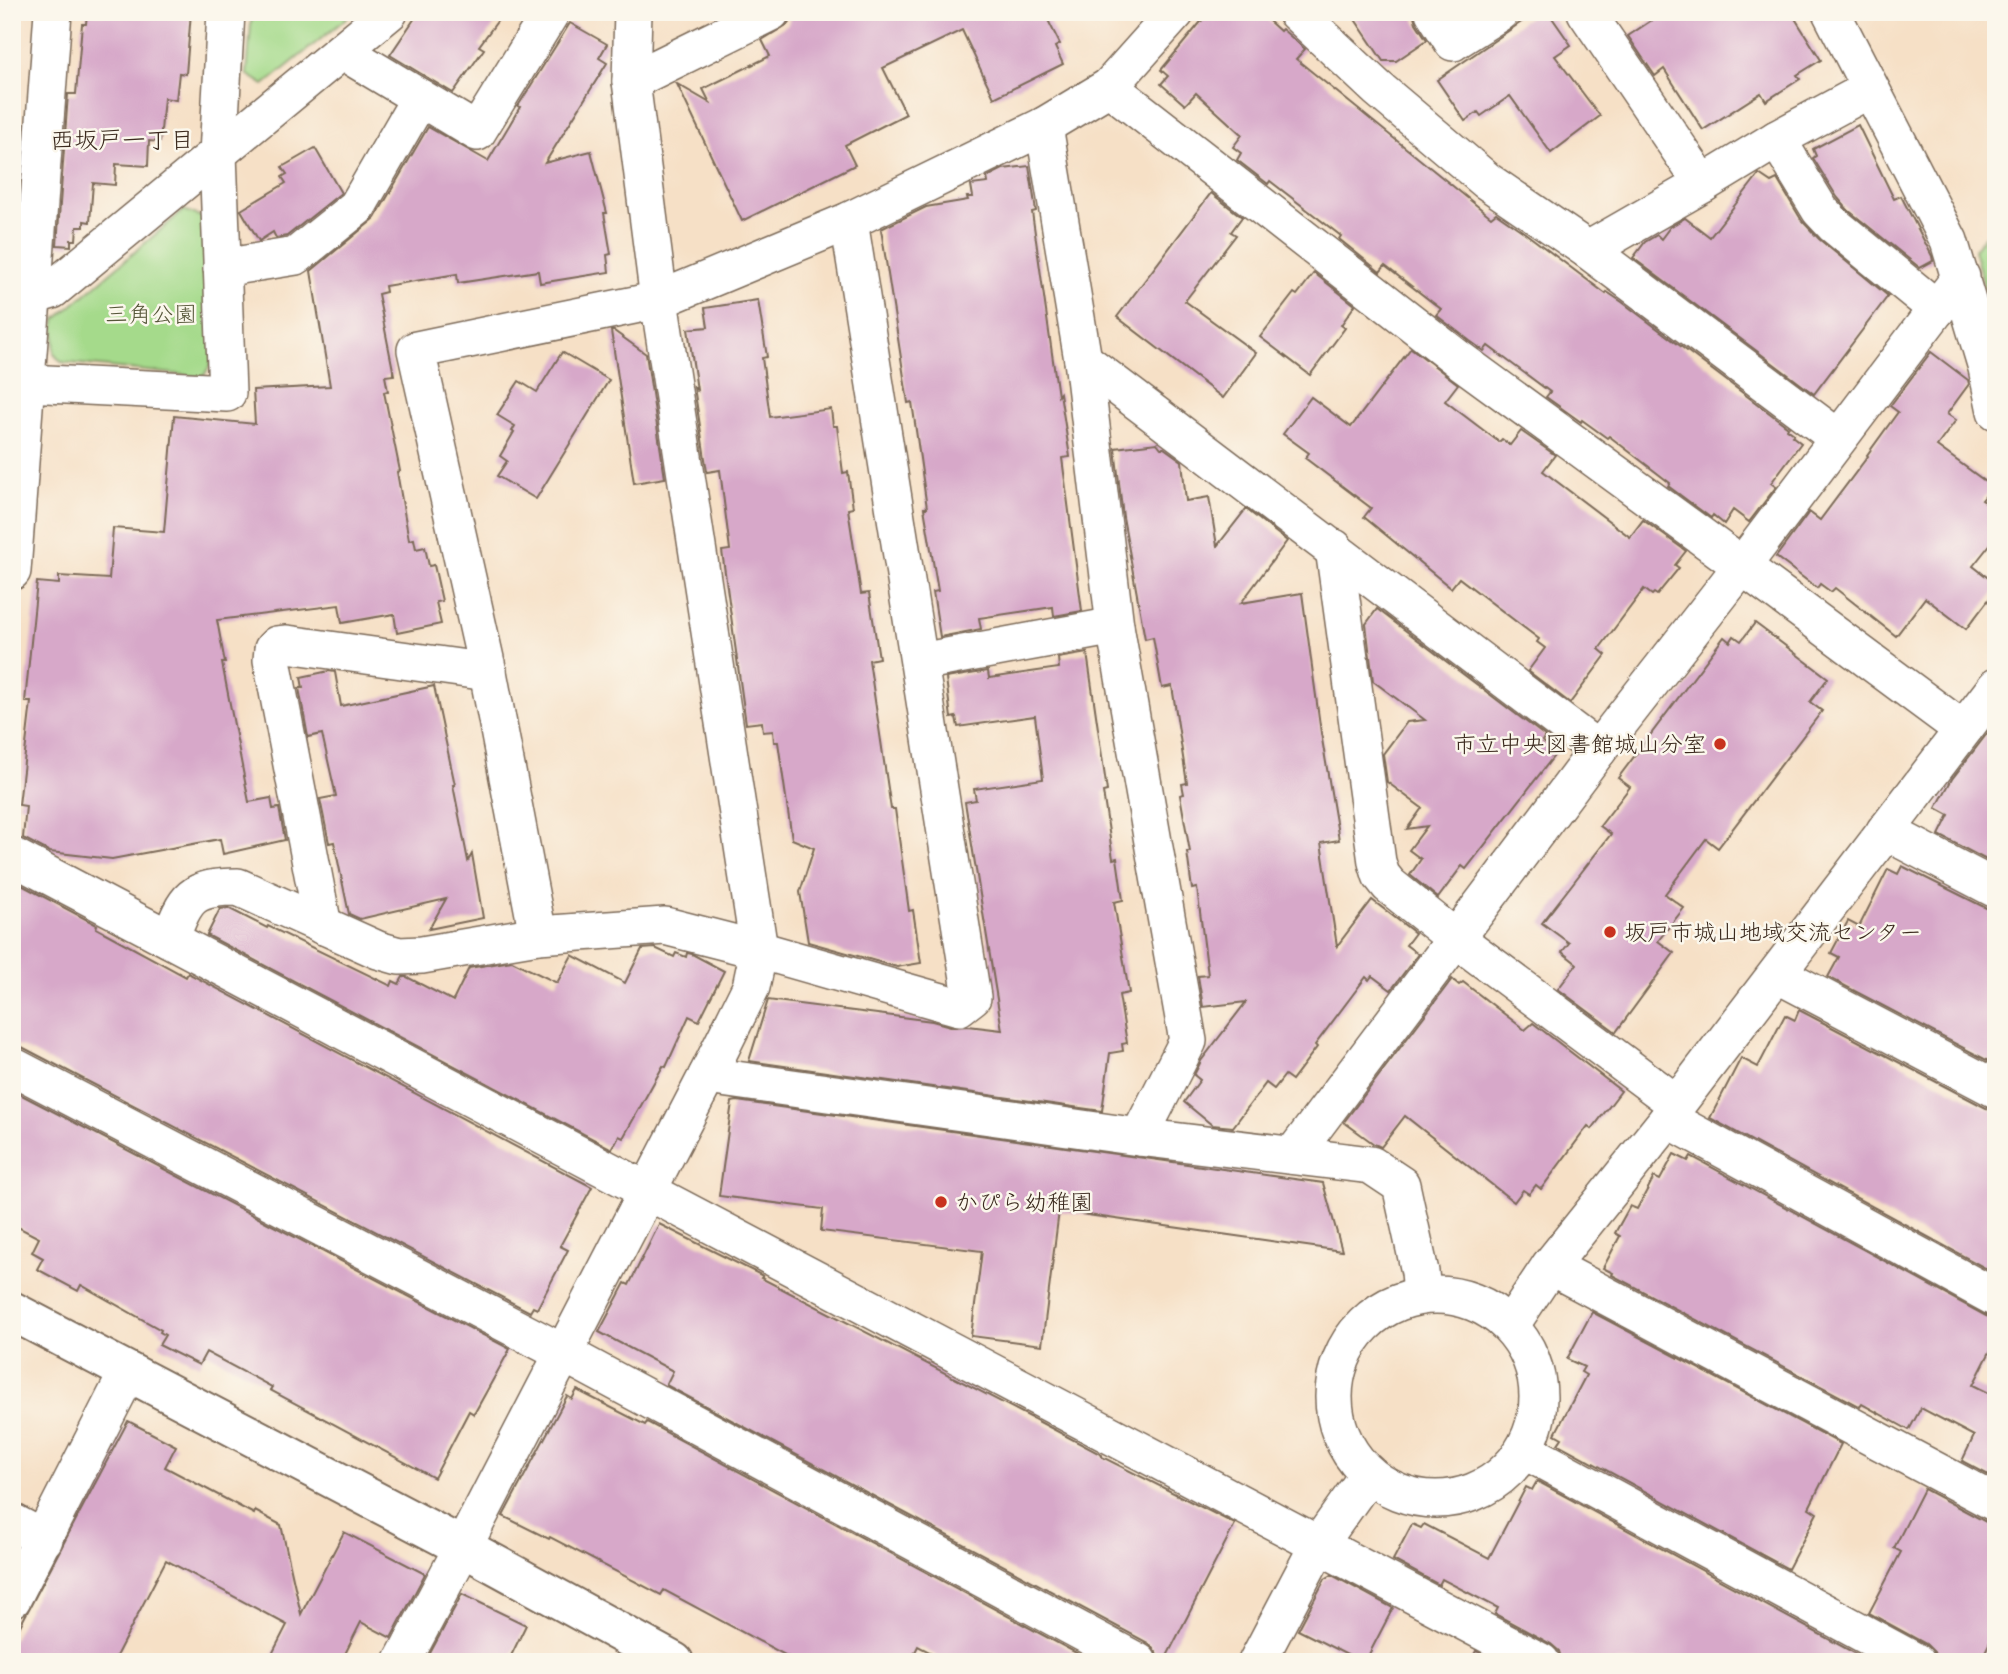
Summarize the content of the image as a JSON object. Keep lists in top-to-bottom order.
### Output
{
  "districts": ["西坂戸一丁目"],
  "parks": ["三角公園"],
  "places": ["市立中央図書館城山分室", "坂戸市城山地域交流センター", "かぴら幼稚園"]
}
